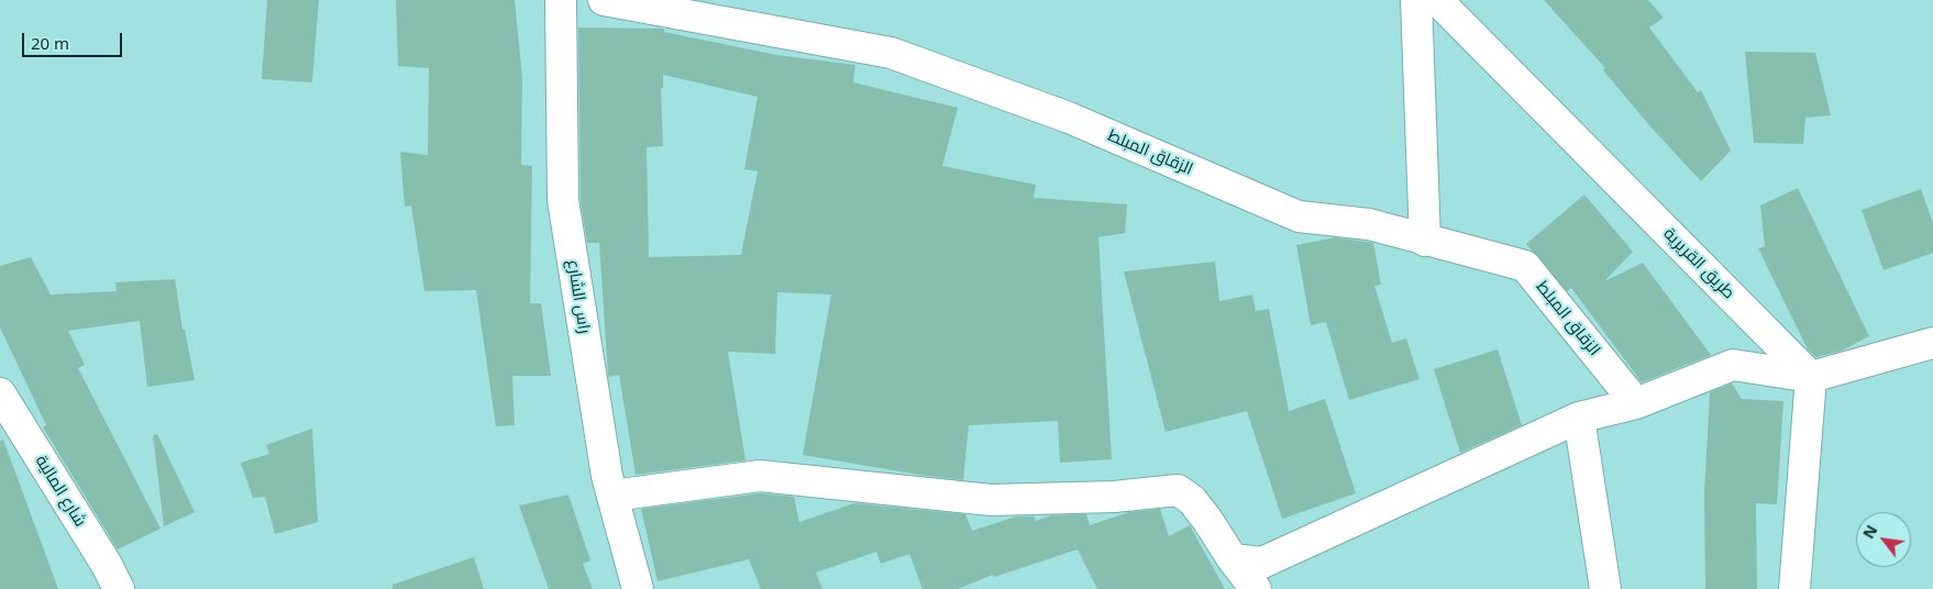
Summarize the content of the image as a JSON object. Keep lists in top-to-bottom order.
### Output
{
  "streets": {
    "street": [
      "الزقاق المبلط",
      "طريق القريرية",
      "راس الشارع",
      "شارع المالية"
    ]
  },
  "scale_bar": "20 m",
  "north": "top left"
}
